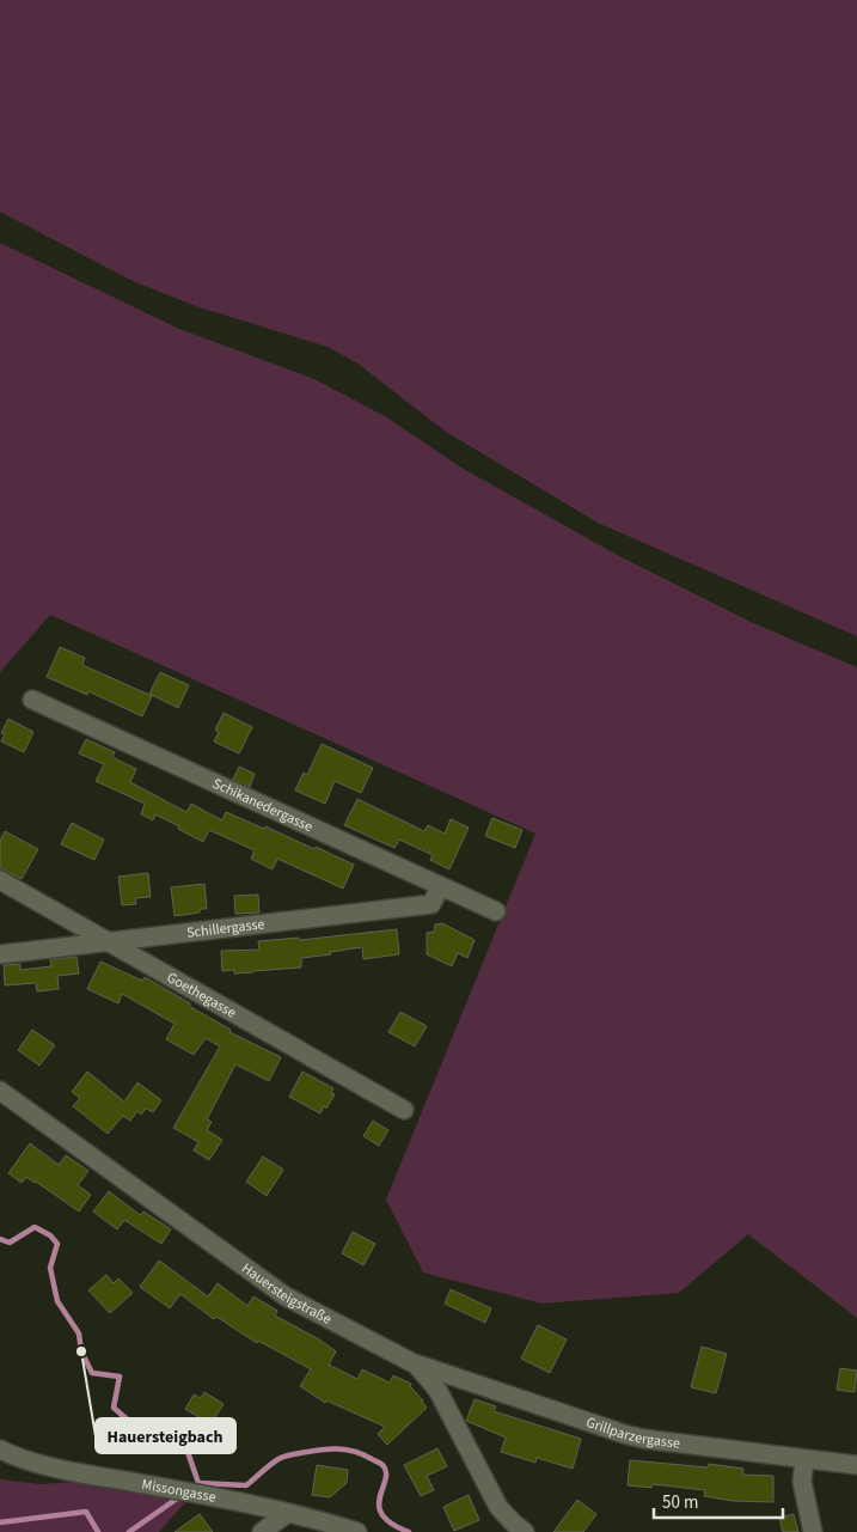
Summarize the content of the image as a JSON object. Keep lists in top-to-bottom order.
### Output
{
  "streets": {
    "street": [
      "Schikanedergasse",
      "Schillergasse",
      "Goethegasse",
      "Hauersteigstraße",
      "Grillparzergasse",
      "Missongasse"
    ]
  },
  "crossings": [
    ["Schikanedergasse", "Schillergasse"],
    ["Schillergasse", "Goethegasse"],
    ["Hauersteigstraße", "Grillparzergasse"]
  ],
  "places": ["Hauersteigbach"],
  "scale_bar": "50 m"
}
